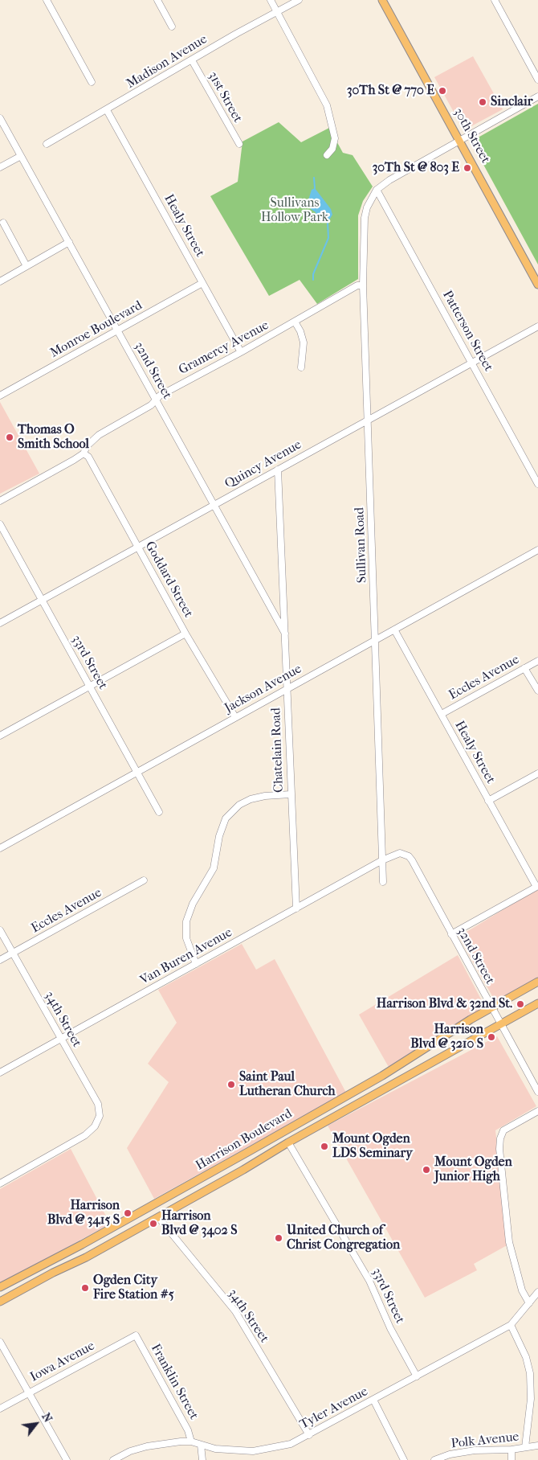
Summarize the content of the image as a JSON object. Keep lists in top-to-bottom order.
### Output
{
  "streets": {
    "main road": ["30th Street", "Harrison Boulevard"],
    "street": [
      "Madison Avenue",
      "31st Street",
      "Healy Street",
      "Monroe Boulevard",
      "Patterson Street",
      "Gramercy Avenue",
      "32nd Street",
      "Quincy Avenue",
      "Sullivan Road",
      "Goddard Street",
      "33rd Street",
      "Eccles Avenue",
      "Jackson Avenue",
      "Chatelain Road",
      "Van Buren Avenue",
      "34th Street",
      "Iowa Avenue",
      "Franklin Street",
      "Tyler Avenue",
      "Polk Avenue"
    ]
  },
  "crossings": [
    ["Madison Avenue", "31st Street"],
    ["Madison Avenue", "Healy Street"],
    ["Healy Street", "Monroe Boulevard"],
    ["Healy Street", "Gramercy Avenue"],
    ["Healy Street", "Eccles Avenue"],
    ["Healy Street", "Jackson Avenue"],
    ["Monroe Boulevard", "32nd Street"],
    ["Patterson Street", "Quincy Avenue"],
    ["Patterson Street", "Sullivan Road"],
    ["Gramercy Avenue", "32nd Street"],
    ["Gramercy Avenue", "Sullivan Road"],
    ["Gramercy Avenue", "Goddard Street"],
    ["32nd Street", "Quincy Avenue"],
    ["32nd Street", "Sullivan Road"],
    ["32nd Street", "Chatelain Road"],
    ["32nd Street", "Van Buren Avenue"],
    ["32nd Street", "Harrison Boulevard"],
    ["Quincy Avenue", "Sullivan Road"],
    ["Quincy Avenue", "Goddard Street"],
    ["Quincy Avenue", "33rd Street"],
    ["Quincy Avenue", "Chatelain Road"],
    ["Sullivan Road", "Jackson Avenue"],
    ["Sullivan Road", "Van Buren Avenue"],
    ["Goddard Street", "Jackson Avenue"],
    ["33rd Street", "Jackson Avenue"],
    ["33rd Street", "Harrison Boulevard"],
    ["33rd Street", "Tyler Avenue"],
    ["Eccles Avenue", "34th Street"],
    ["Jackson Avenue", "Chatelain Road"],
    ["Chatelain Road", "Van Buren Avenue"],
    ["Van Buren Avenue", "34th Street"],
    ["34th Street", "Harrison Boulevard"],
    ["34th Street", "Tyler Avenue"],
    ["Iowa Avenue", "Franklin Street"],
    ["Franklin Street", "Tyler Avenue"]
  ],
  "parks": ["Sullivans Hollow Park"],
  "places": [
    "30Th St @ 770 E",
    "Sinclair",
    "30Th St @ 803 E",
    "Thomas O Smith School",
    "Harrison Blvd & 32nd St.",
    "Harrison Blvd @ 3210 S",
    "Saint Paul Lutheran Church",
    "Mount Ogden LDS Seminary",
    "Mount Ogden Junior High",
    "Harrison Blvd @ 3415 S",
    "Harrison Blvd @ 3402 S",
    "United Church of Christ Congregation",
    "Ogden City Fire Station #5"
  ],
  "north": "top right"
}
